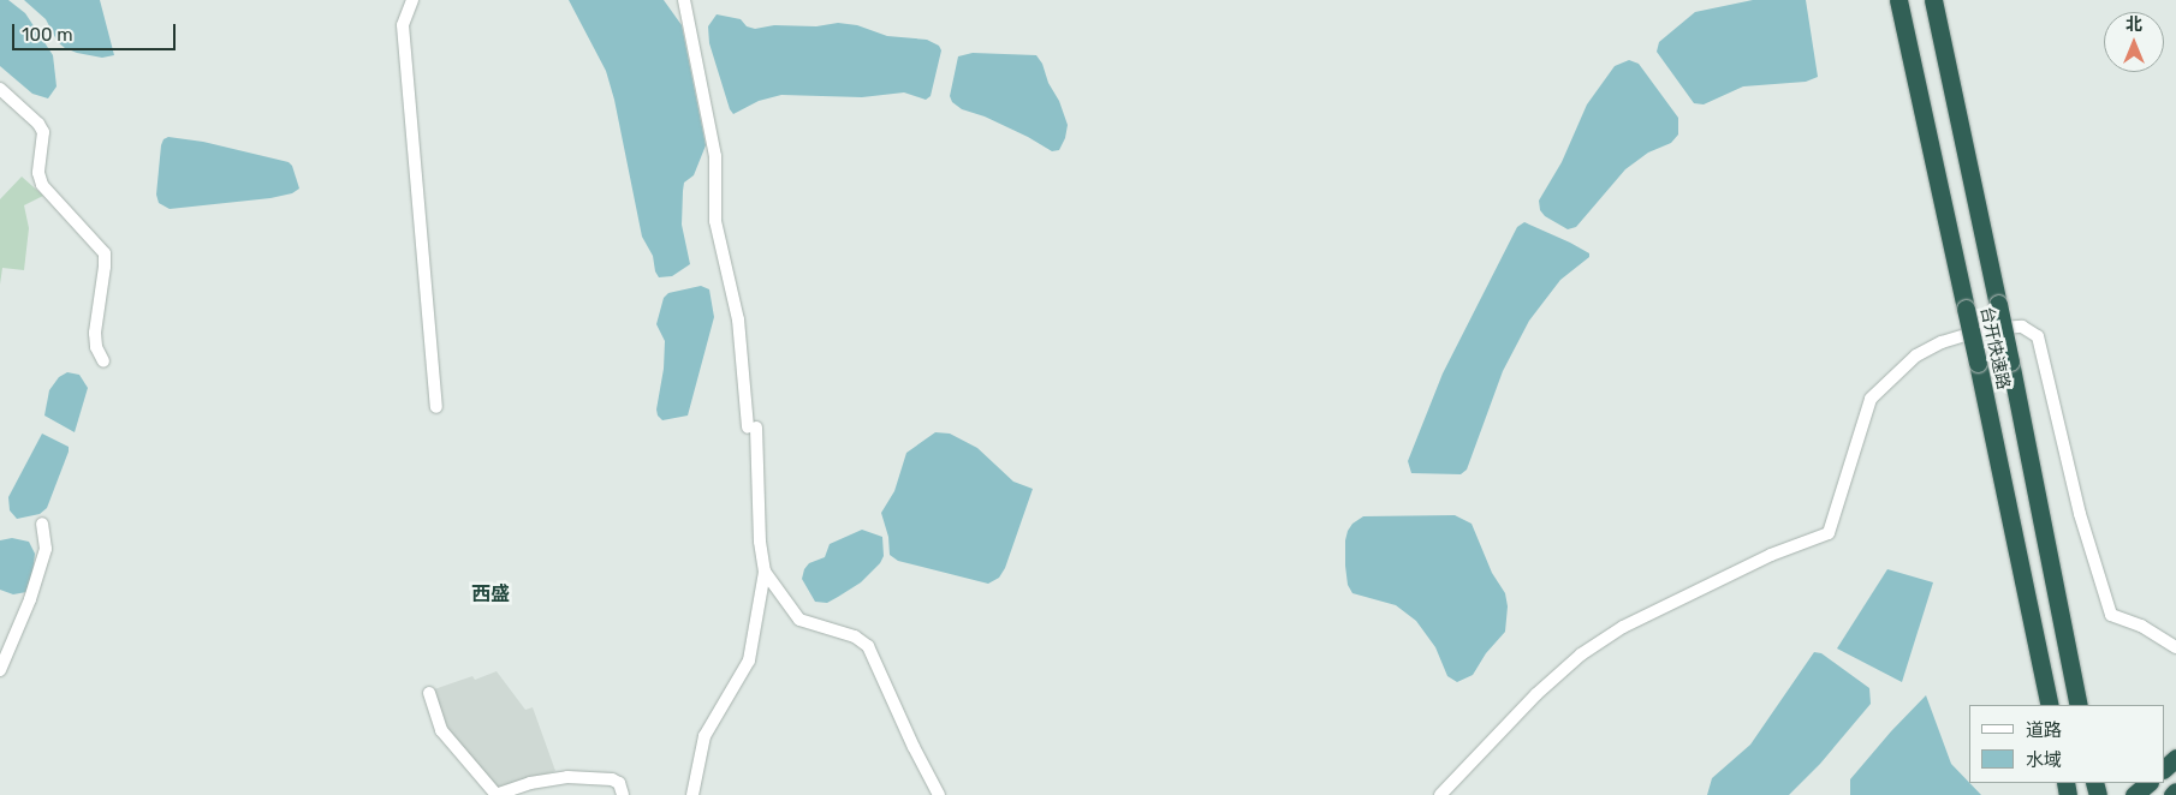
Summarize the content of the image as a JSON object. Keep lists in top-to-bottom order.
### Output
{
  "streets": {
    "highway": ["台开快速路"]
  },
  "districts": ["西盛"],
  "legend": ["道路", "水域"],
  "scale_bar": "100 m",
  "north": "top"
}
